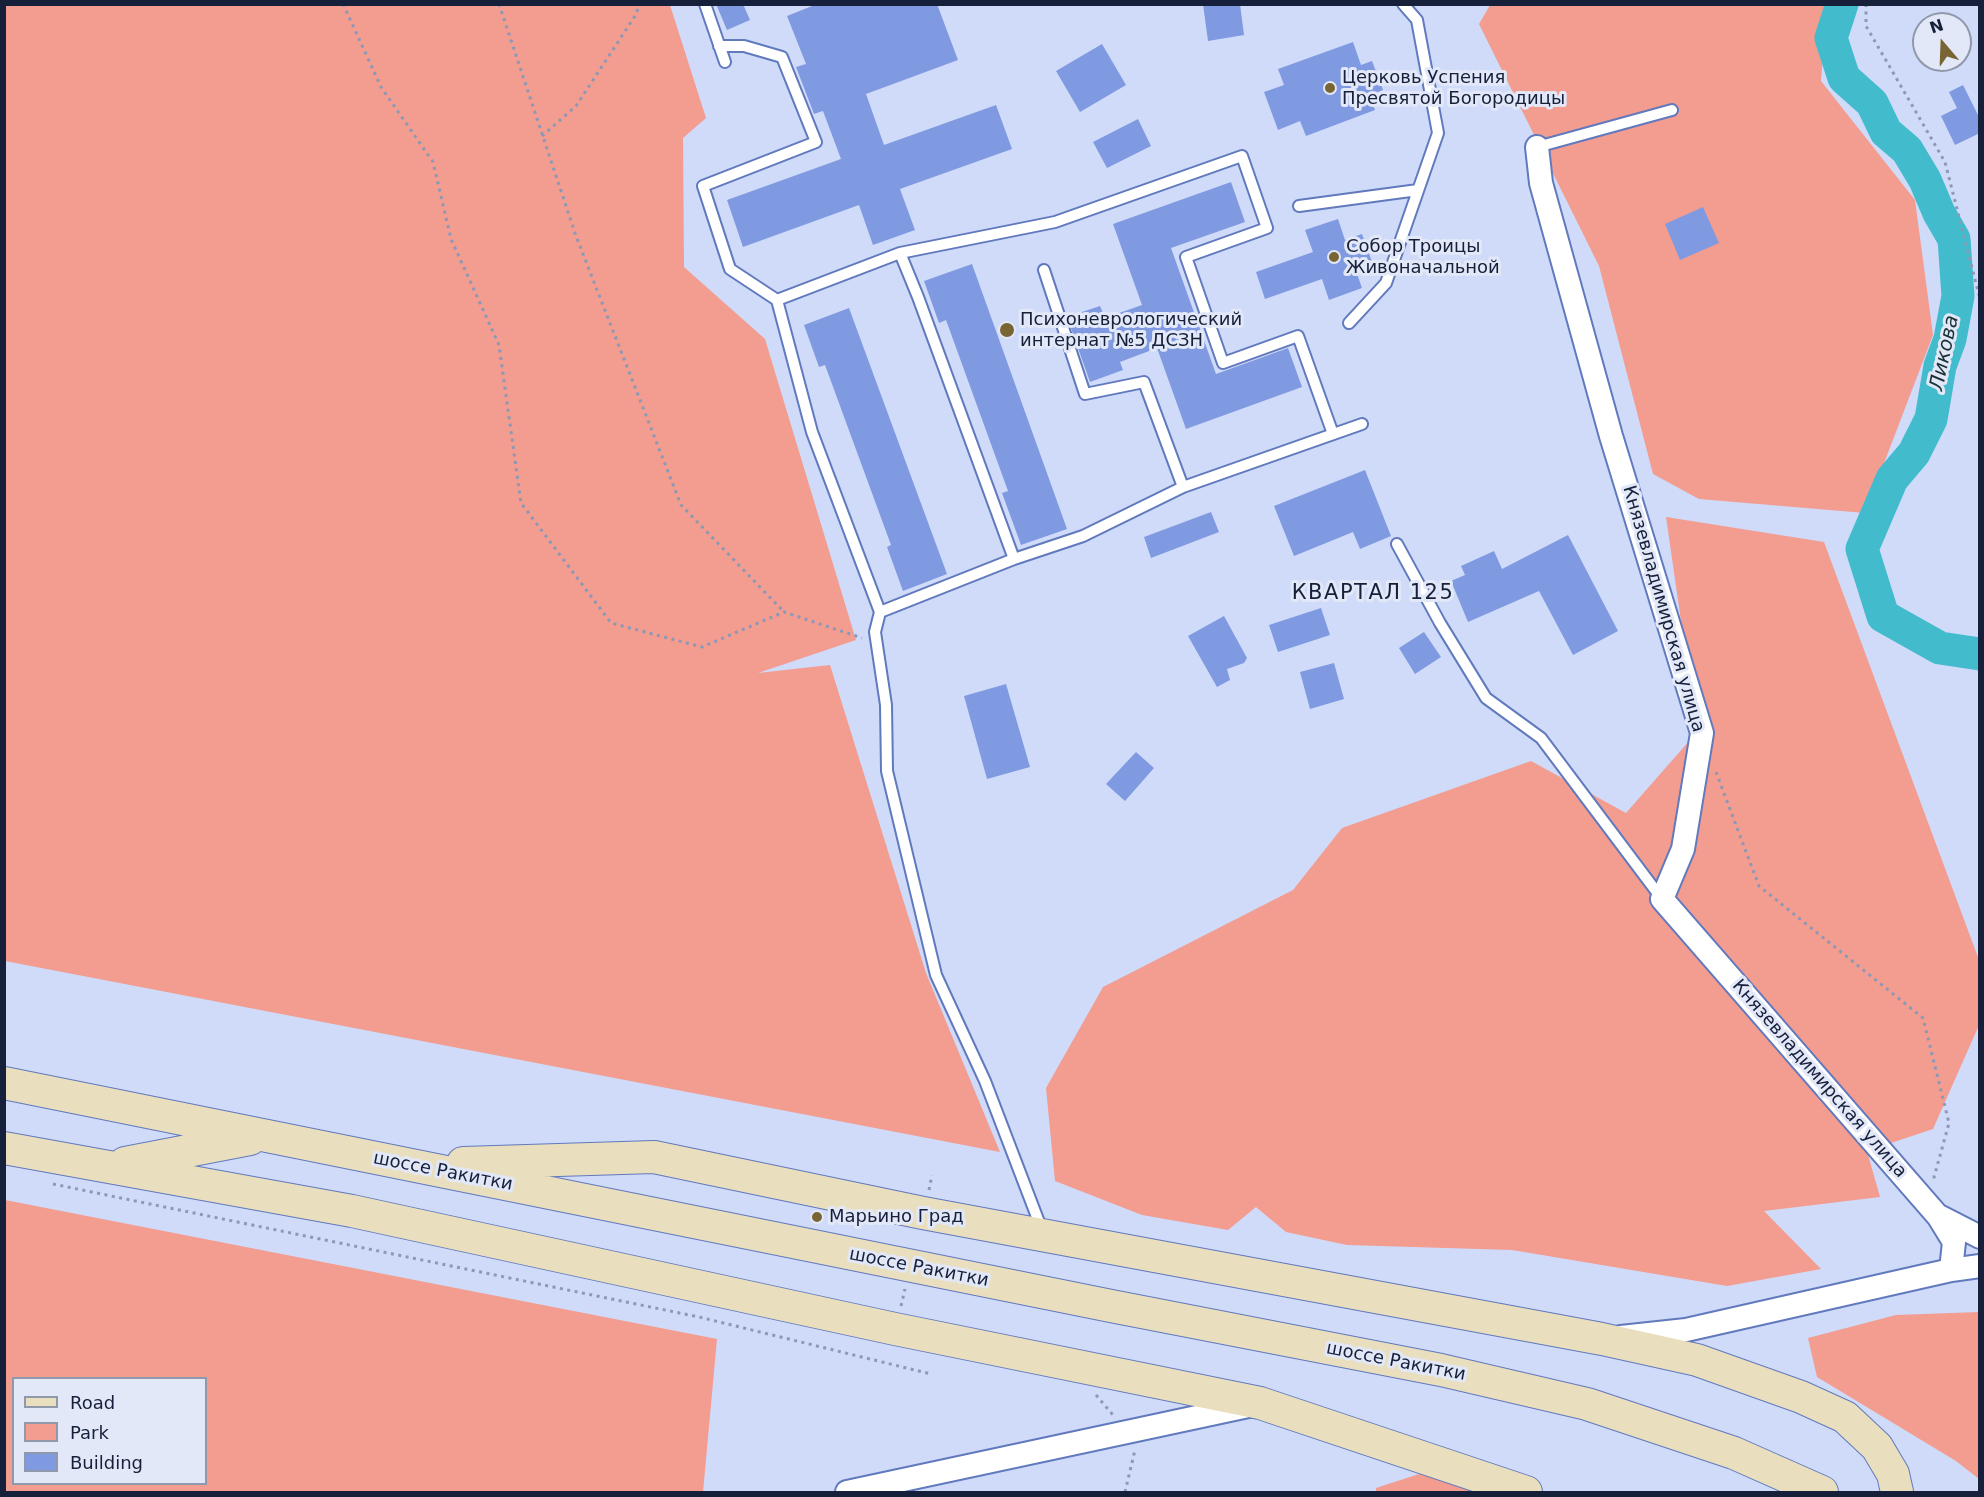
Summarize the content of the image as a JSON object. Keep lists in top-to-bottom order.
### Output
{
  "streets": {
    "street": ["Князевладимирская улица", "шоссе Ракитки"]
  },
  "districts": ["КВАРТАЛ 125"],
  "water": ["Ликова"],
  "places": [
    "Церковь Успения Пресвятой Богородицы",
    "Собор Троицы Живоначальной",
    "Психоневрологический интернат №5 ДСЗН",
    "Марьино Град"
  ],
  "legend": ["Road", "Park", "Building"],
  "north": "top"
}
